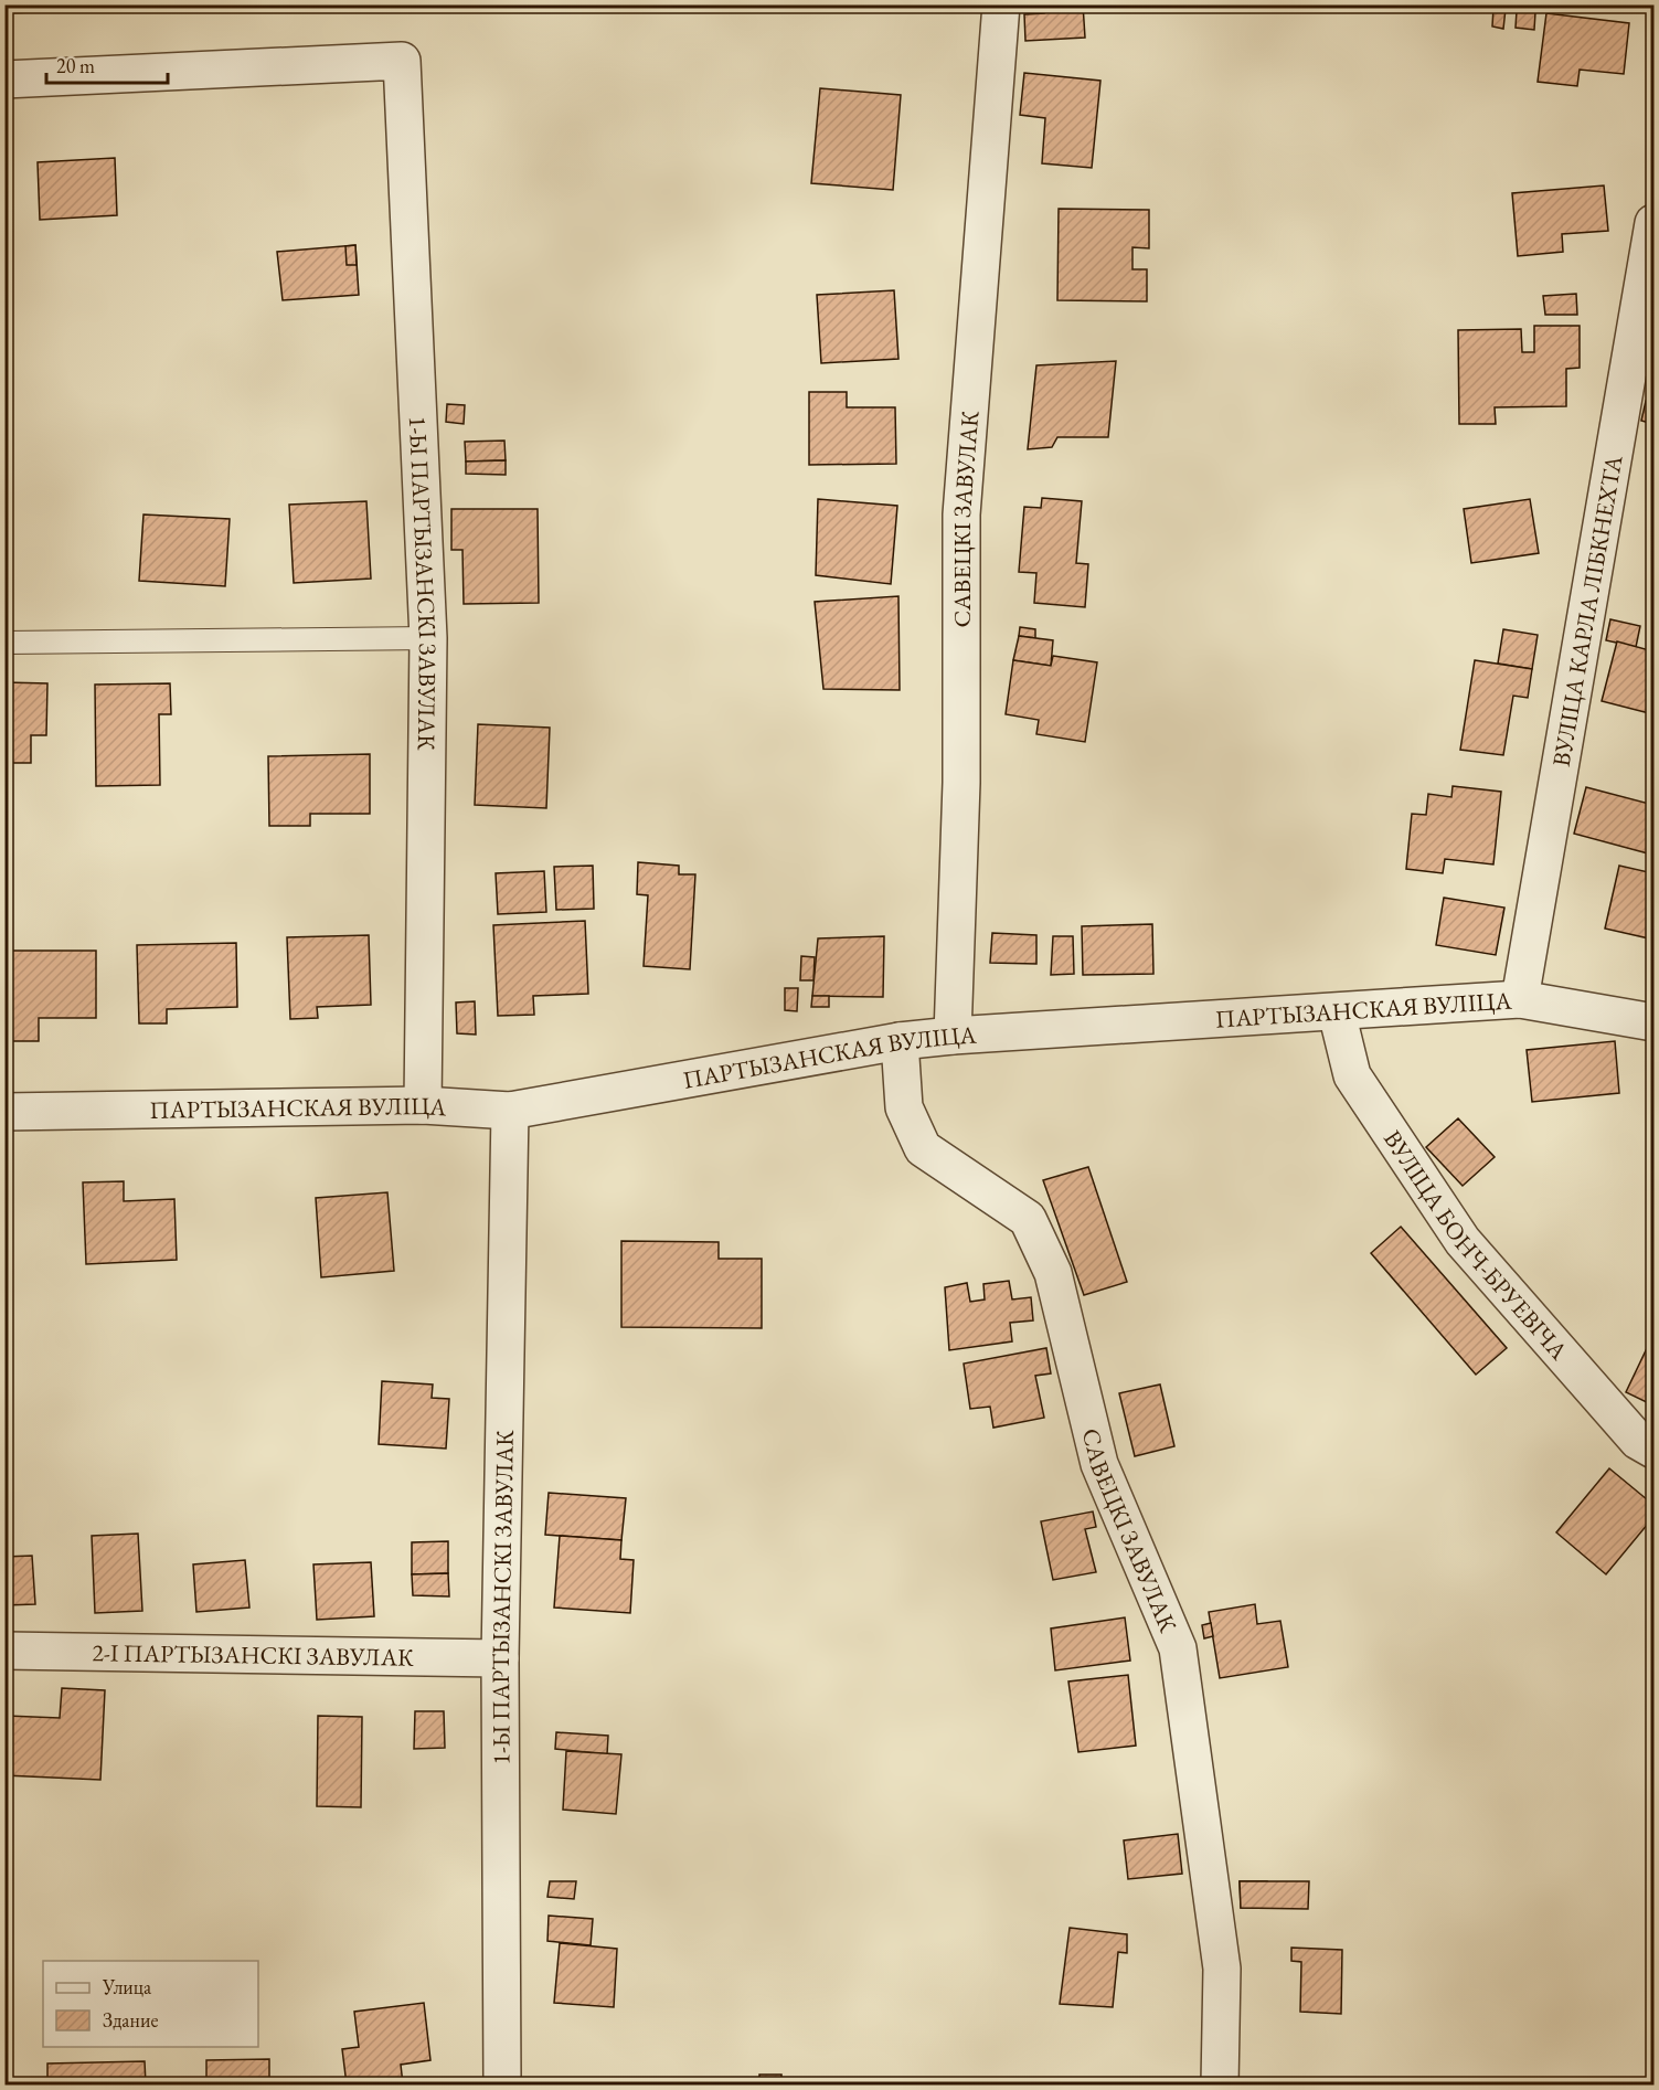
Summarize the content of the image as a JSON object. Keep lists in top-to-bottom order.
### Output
{
  "streets": {
    "street": [
      "САВЕЦКІ ЗАВУЛАК",
      "1-Ы ПАРТЫЗАНСКІ ЗАВУЛАК",
      "ВУЛІЦА КАРЛА ЛІБКНЕХТА",
      "ПАРТЫЗАНСКАЯ ВУЛІЦА",
      "ВУЛІЦА БОНЧ-БРУЕВІЧА",
      "2-І ПАРТЫЗАНСКІ ЗАВУЛАК"
    ]
  },
  "crossings": [
    ["САВЕЦКІ ЗАВУЛАК", "ПАРТЫЗАНСКАЯ ВУЛІЦА"],
    ["1-Ы ПАРТЫЗАНСКІ ЗАВУЛАК", "ПАРТЫЗАНСКАЯ ВУЛІЦА"],
    ["1-Ы ПАРТЫЗАНСКІ ЗАВУЛАК", "2-І ПАРТЫЗАНСКІ ЗАВУЛАК"],
    ["ВУЛІЦА КАРЛА ЛІБКНЕХТА", "ПАРТЫЗАНСКАЯ ВУЛІЦА"],
    ["ПАРТЫЗАНСКАЯ ВУЛІЦА", "ВУЛІЦА БОНЧ-БРУЕВІЧА"]
  ],
  "legend": ["Улица", "Здание"],
  "scale_bar": "20 m"
}
